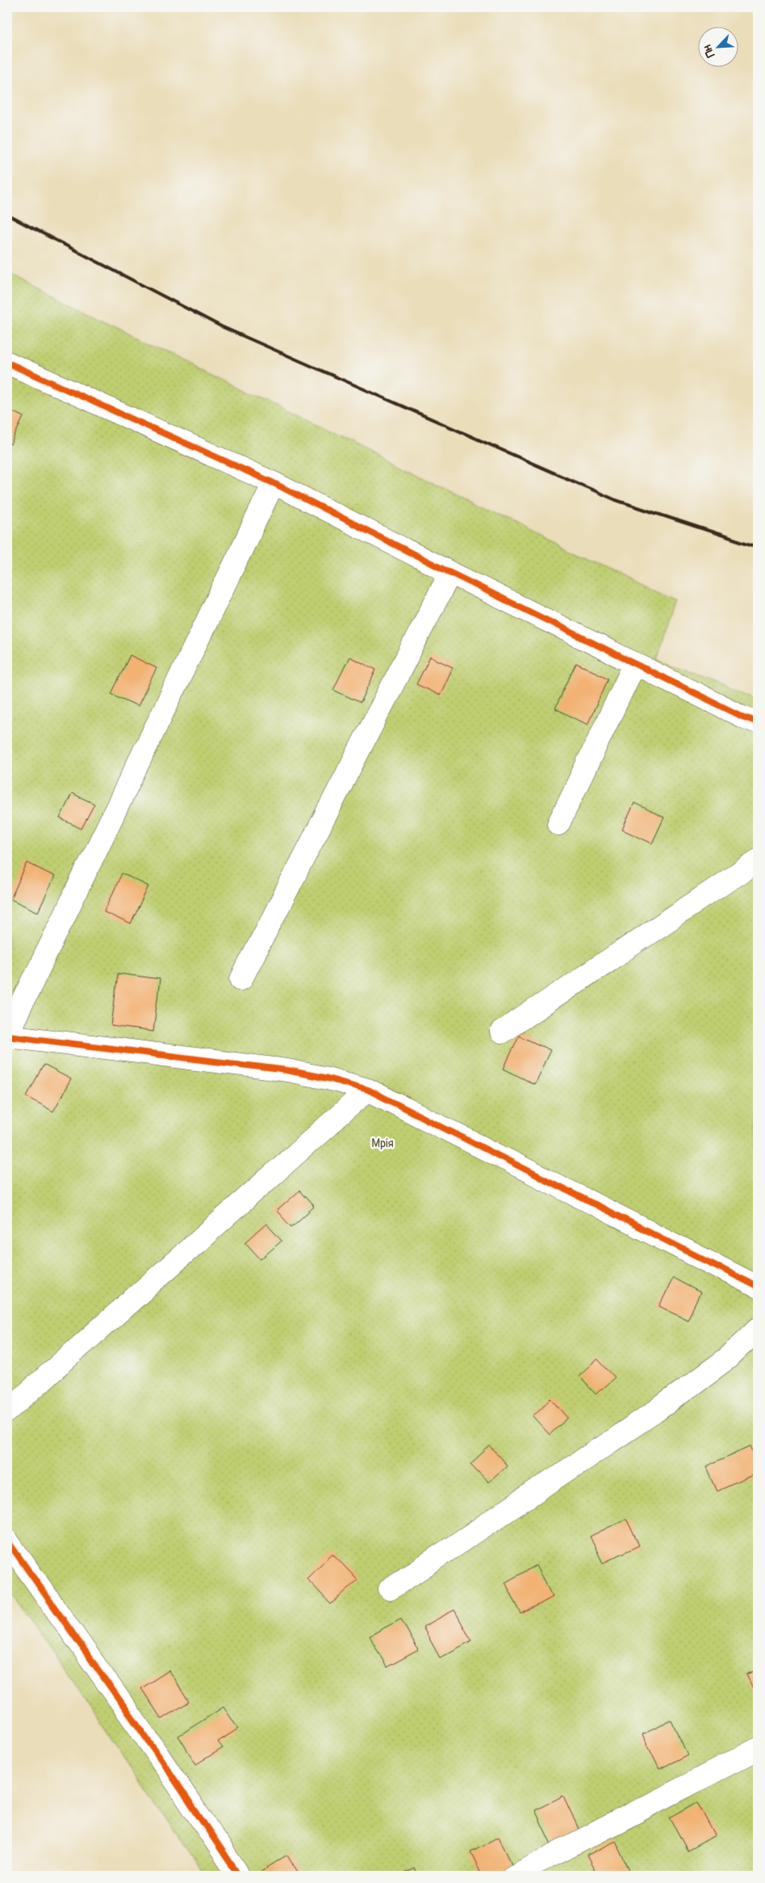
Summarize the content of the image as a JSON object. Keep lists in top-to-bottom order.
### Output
{
  "parks": ["Мрія"],
  "north": "bottom left"
}
